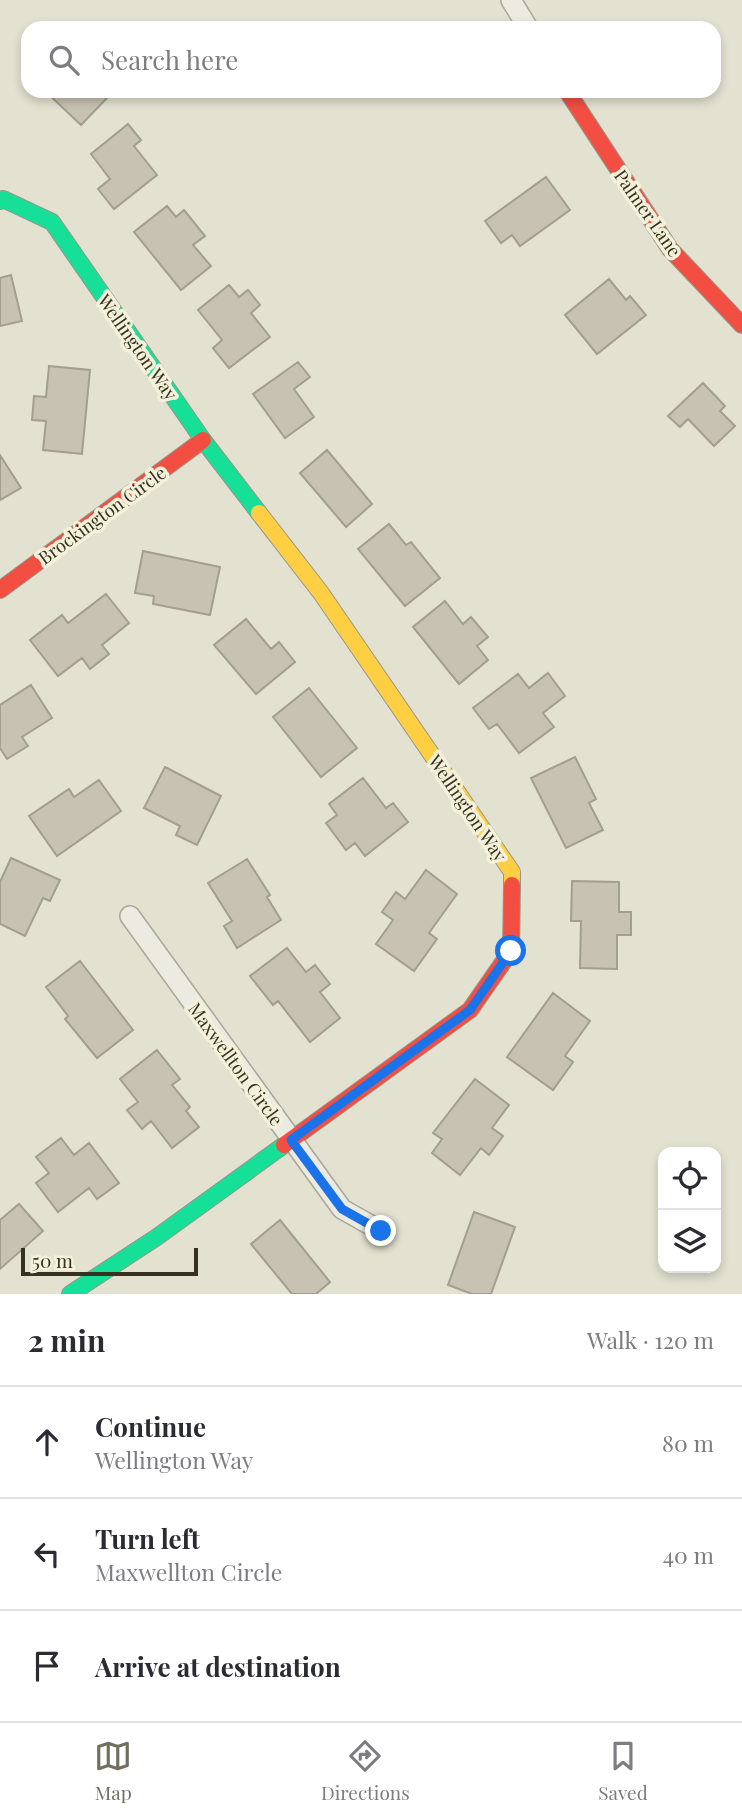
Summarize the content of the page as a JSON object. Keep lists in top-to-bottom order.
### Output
{
  "streets": {
    "street": [
      "Palmer Lane",
      "Wellington Way",
      "Brockington Circle",
      "Maxwellton Circle"
    ]
  },
  "crossings": [
    ["Wellington Way", "Brockington Circle"],
    ["Wellington Way", "Maxwellton Circle"]
  ],
  "scale_bar": "50 m",
  "page": {
    "search": "Search here",
    "scale": "50 m",
    "heading": ["2 min", "Walk · 120 m"],
    "list": [
      ["Continue", "Wellington Way", "80 m"],
      ["Turn left", "Maxwellton Circle", "40 m"],
      "Arrive at destination"
    ],
    "nav": ["Map", "Directions", "Saved"]
  }
}
